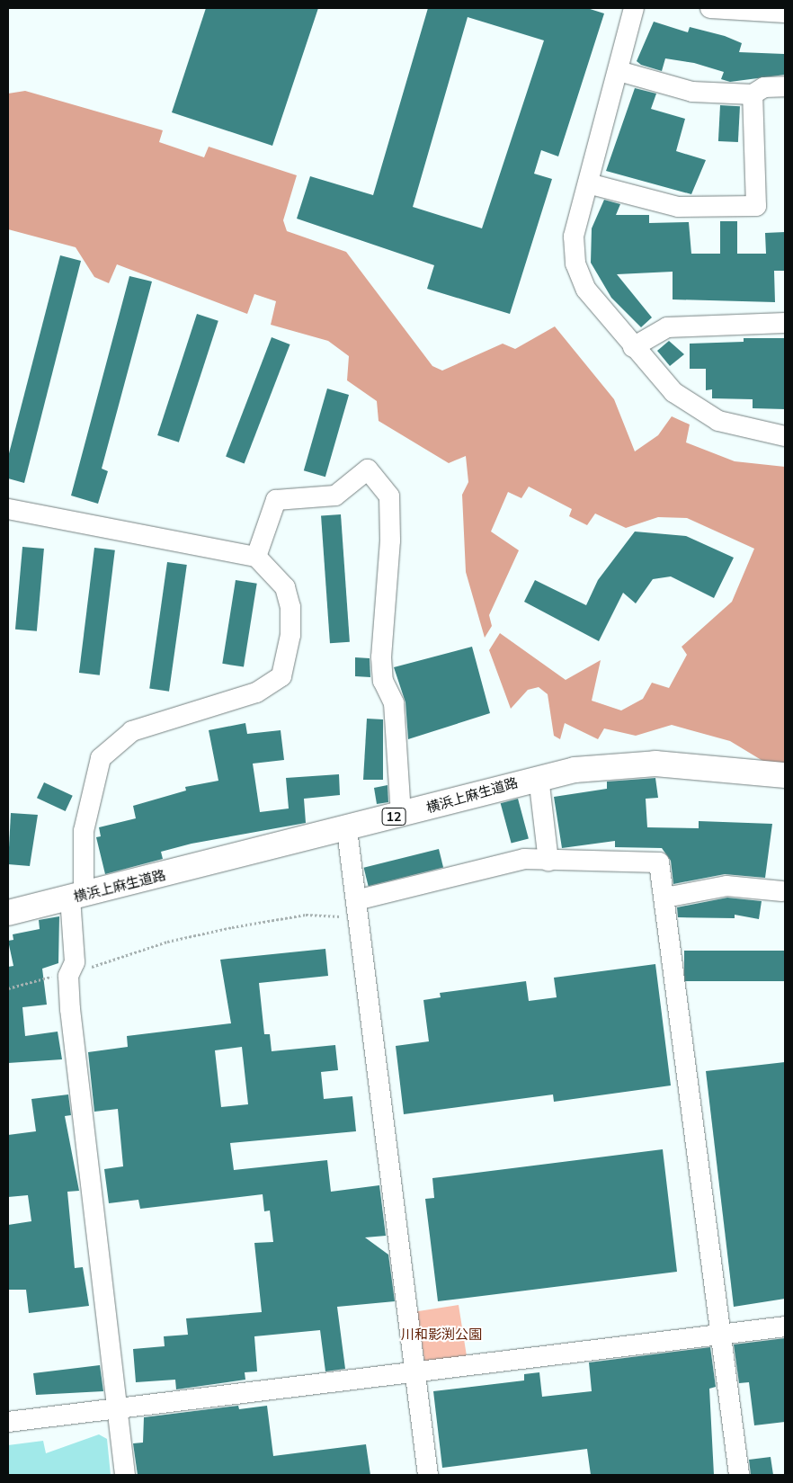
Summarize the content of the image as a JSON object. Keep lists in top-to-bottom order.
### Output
{
  "streets": {
    "main road": ["横浜上麻生道路", "12"]
  },
  "parks": ["川和影渕公園"]
}
